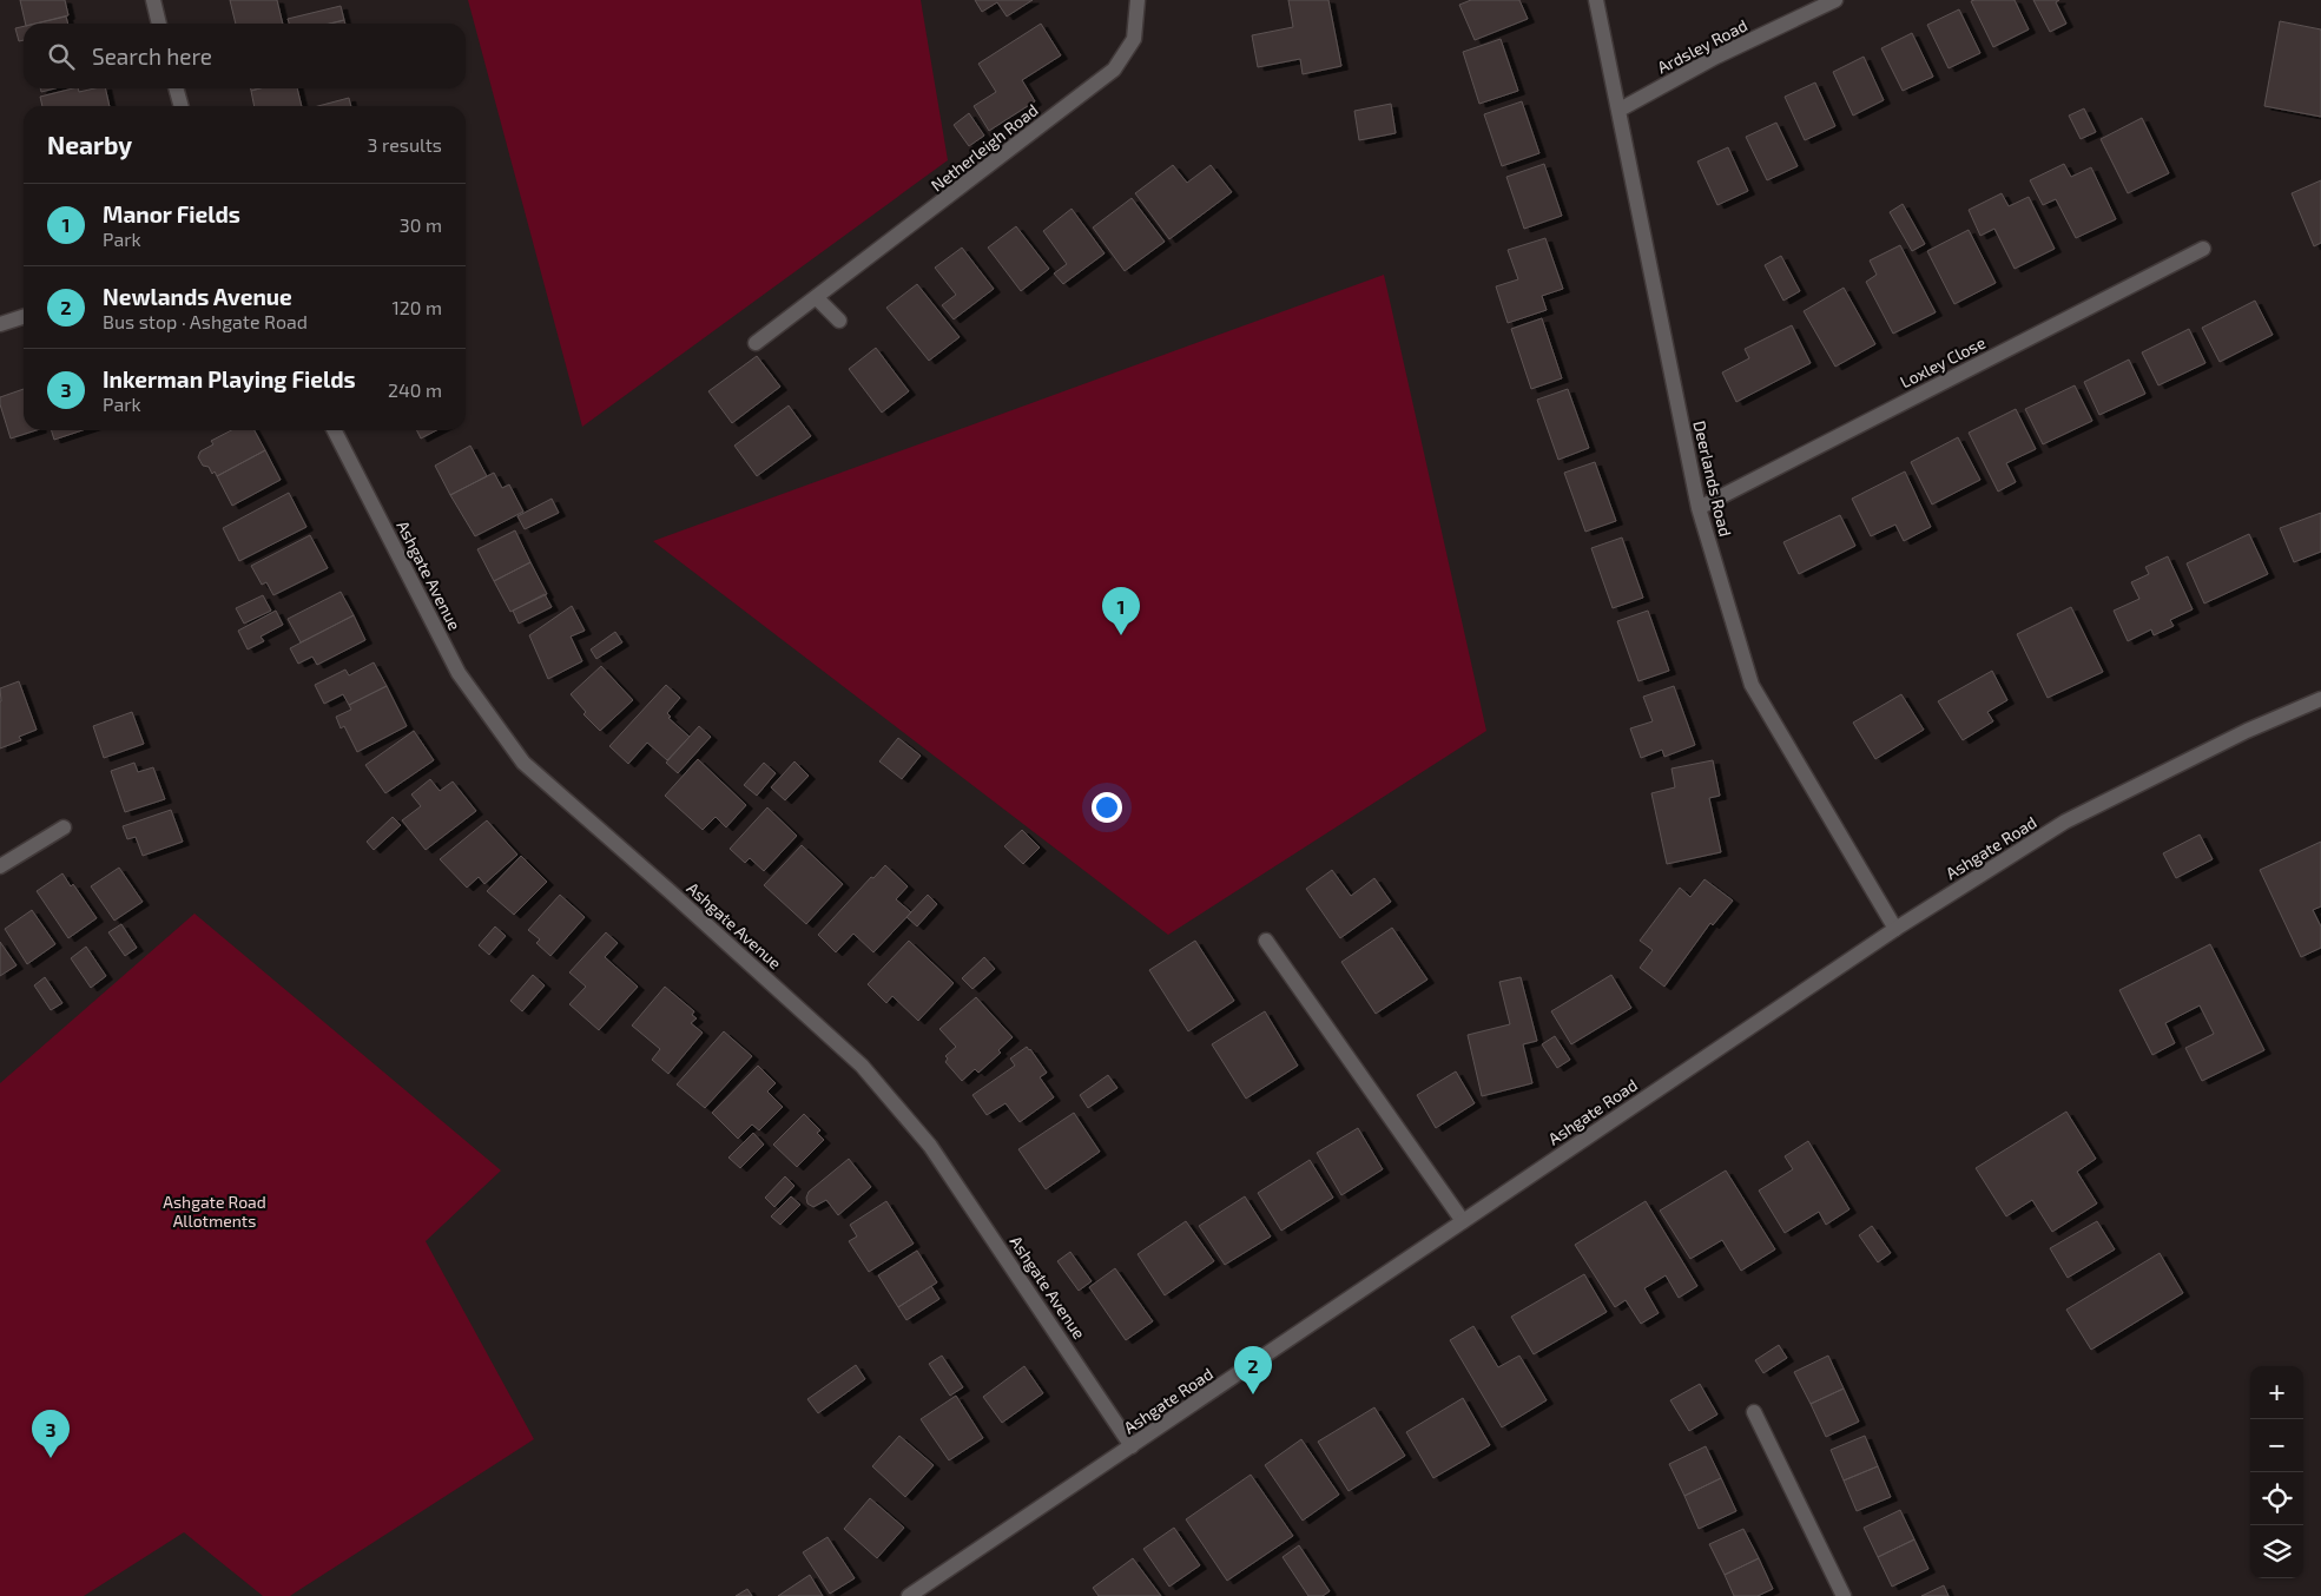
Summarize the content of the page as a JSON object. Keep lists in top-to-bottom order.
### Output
{
  "streets": {
    "street": [
      "Ardsley Road",
      "Netherleigh Road",
      "Loxley Close",
      "Deerlands Road",
      "Ashgate Avenue",
      "Ashgate Road"
    ]
  },
  "crossings": [
    ["Ardsley Road", "Deerlands Road"],
    ["Loxley Close", "Deerlands Road"],
    ["Deerlands Road", "Ashgate Road"],
    ["Ashgate Avenue", "Ashgate Road"]
  ],
  "parks": ["Ashgate Road Allotments"],
  "page": {
    "search": "Search here",
    "heading": ["Nearby", "3 results"],
    "list": [
      {
        "mark": "1",
        "name": "Manor Fields",
        "note": "Park",
        "value": "30 m"
      },
      {
        "mark": "2",
        "name": "Newlands Avenue",
        "note": "Bus stop · Ashgate Road",
        "value": "120 m"
      },
      {
        "mark": "3",
        "name": "Inkerman Playing Fields",
        "note": "Park",
        "value": "240 m"
      }
    ],
    "pins": ["1", "2", "3"],
    "map_buttons": ["+", "−"]
  }
}
